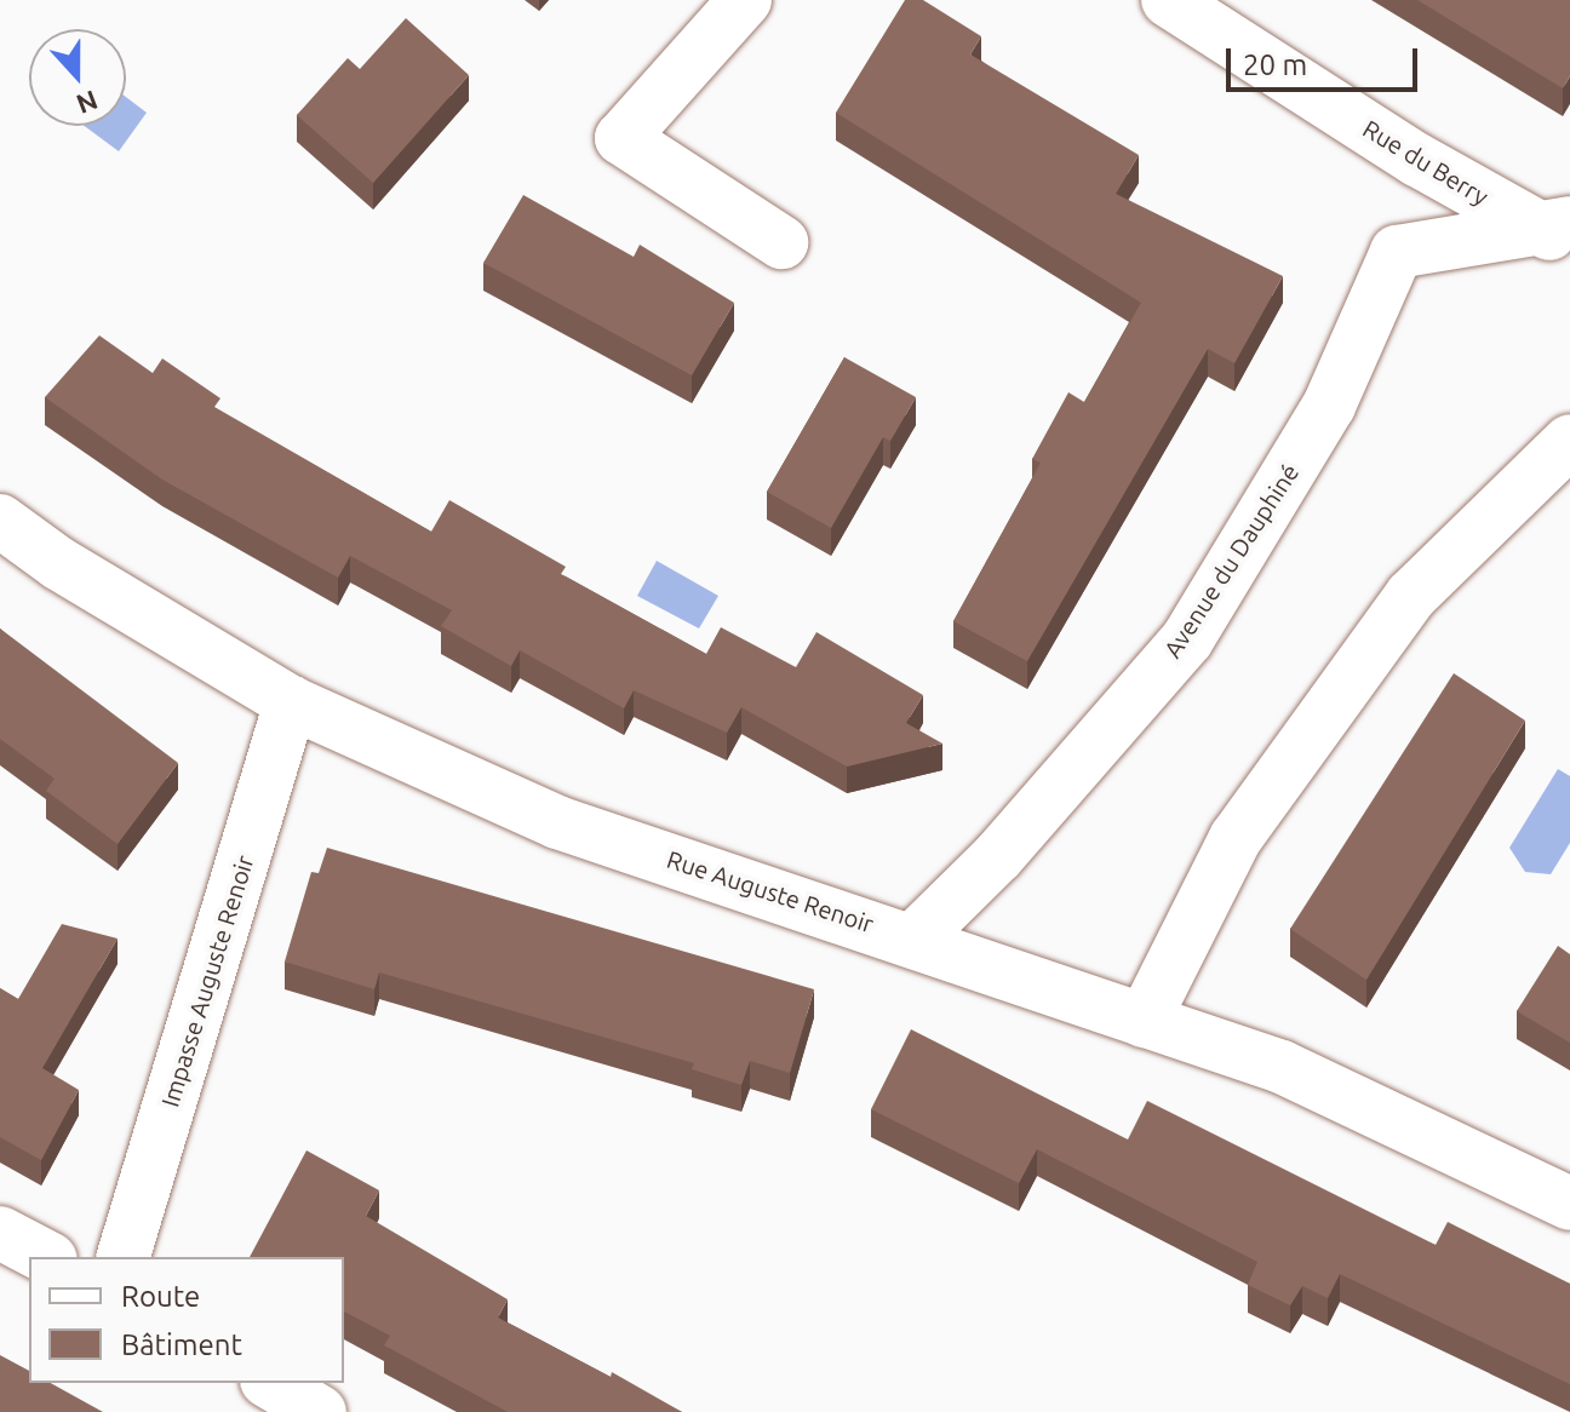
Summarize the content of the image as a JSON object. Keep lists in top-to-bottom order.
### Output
{
  "streets": {
    "street": [
      "Rue du Berry",
      "Avenue du Dauphiné",
      "Rue Auguste Renoir",
      "Impasse Auguste Renoir"
    ]
  },
  "crossings": [
    ["Rue du Berry", "Avenue du Dauphiné"],
    ["Avenue du Dauphiné", "Rue Auguste Renoir"],
    ["Rue Auguste Renoir", "Impasse Auguste Renoir"]
  ],
  "legend": ["Route", "Bâtiment"],
  "scale_bar": "20 m",
  "north": "bottom"
}
